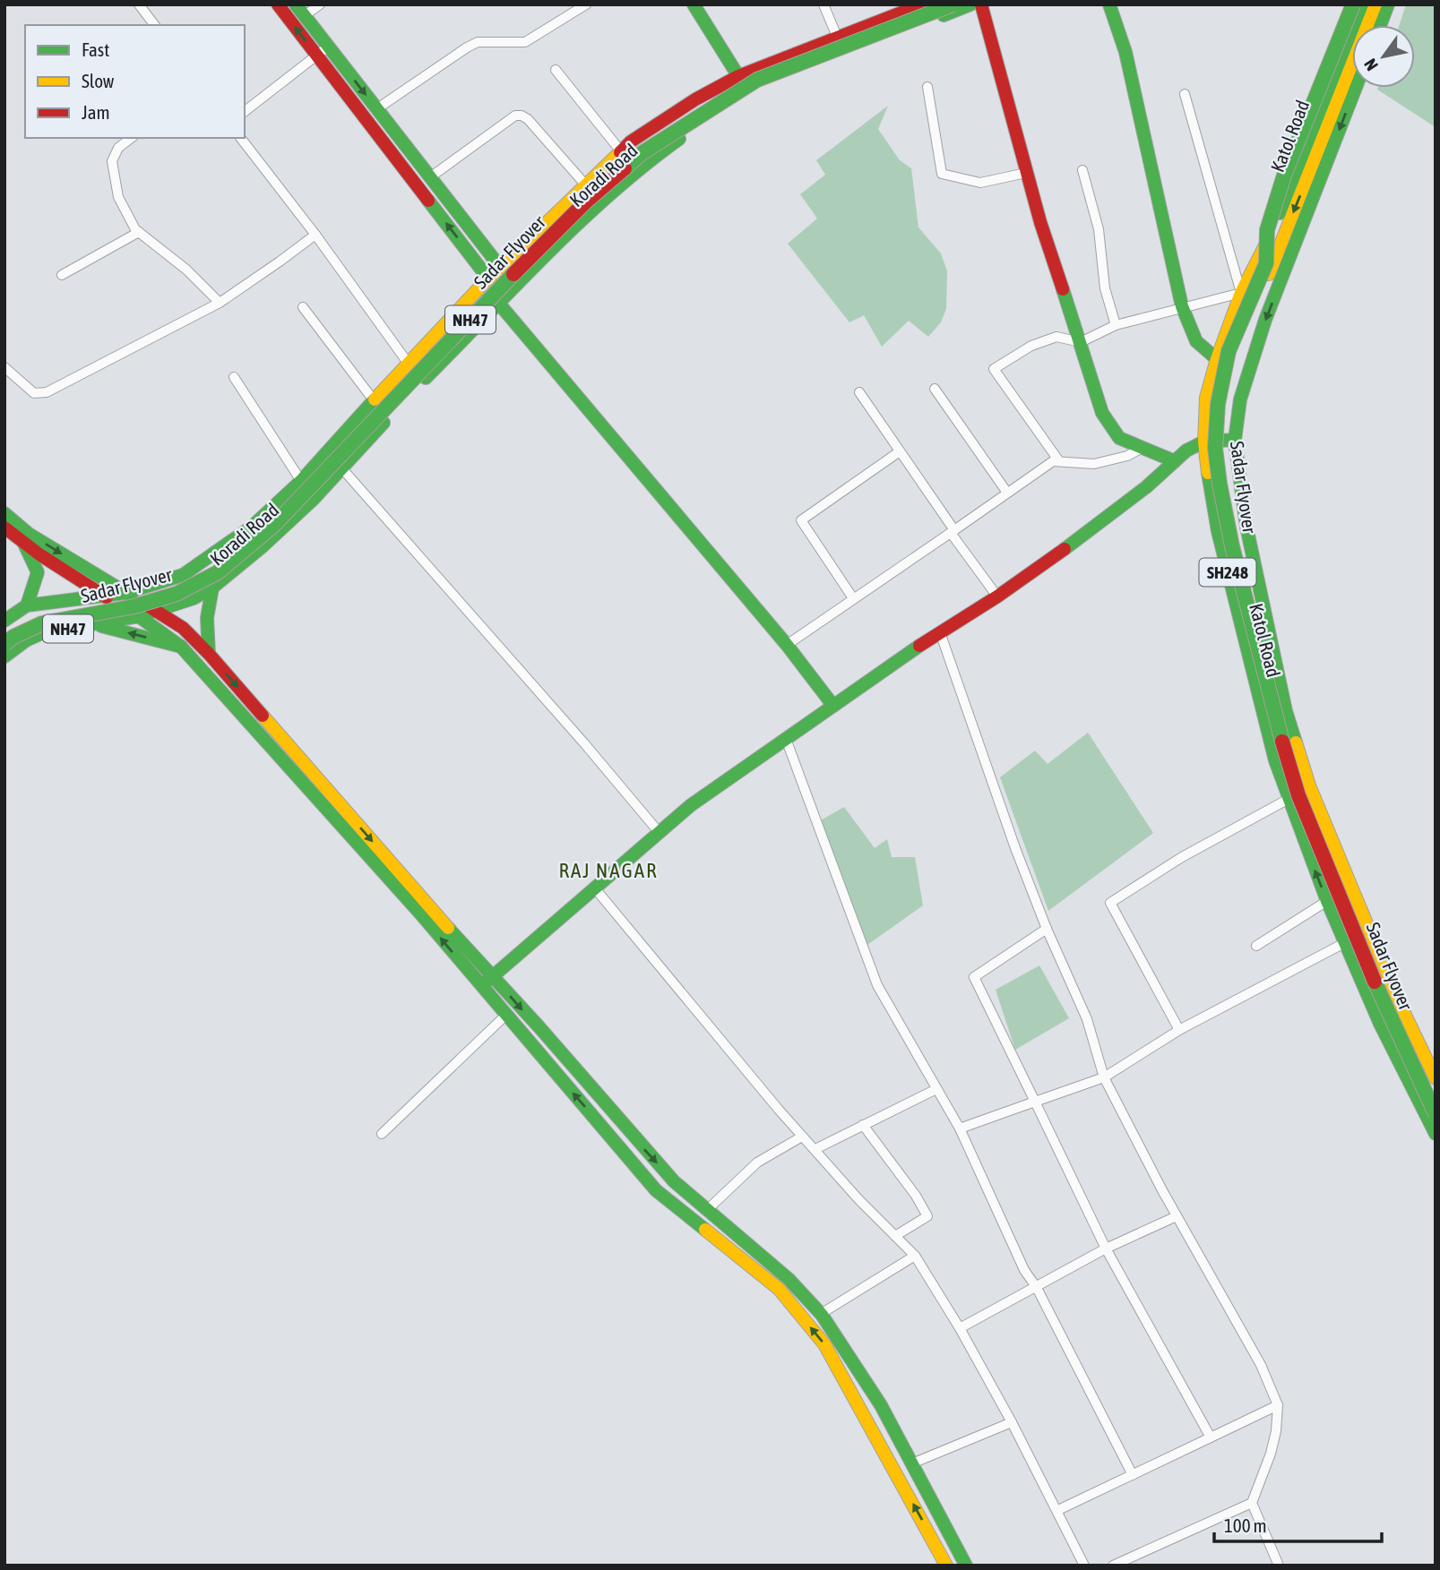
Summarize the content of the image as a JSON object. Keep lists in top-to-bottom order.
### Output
{
  "streets": {
    "main road": [
      "Katol Road",
      "Koradi Road",
      "Sadar Flyover",
      "NH47",
      "SH248"
    ]
  },
  "crossings": [
    ["Koradi Road", "NH47"]
  ],
  "districts": ["RAJ NAGAR"],
  "legend": ["Fast", "Slow", "Jam"],
  "scale_bar": "100 m",
  "north": "bottom left"
}
